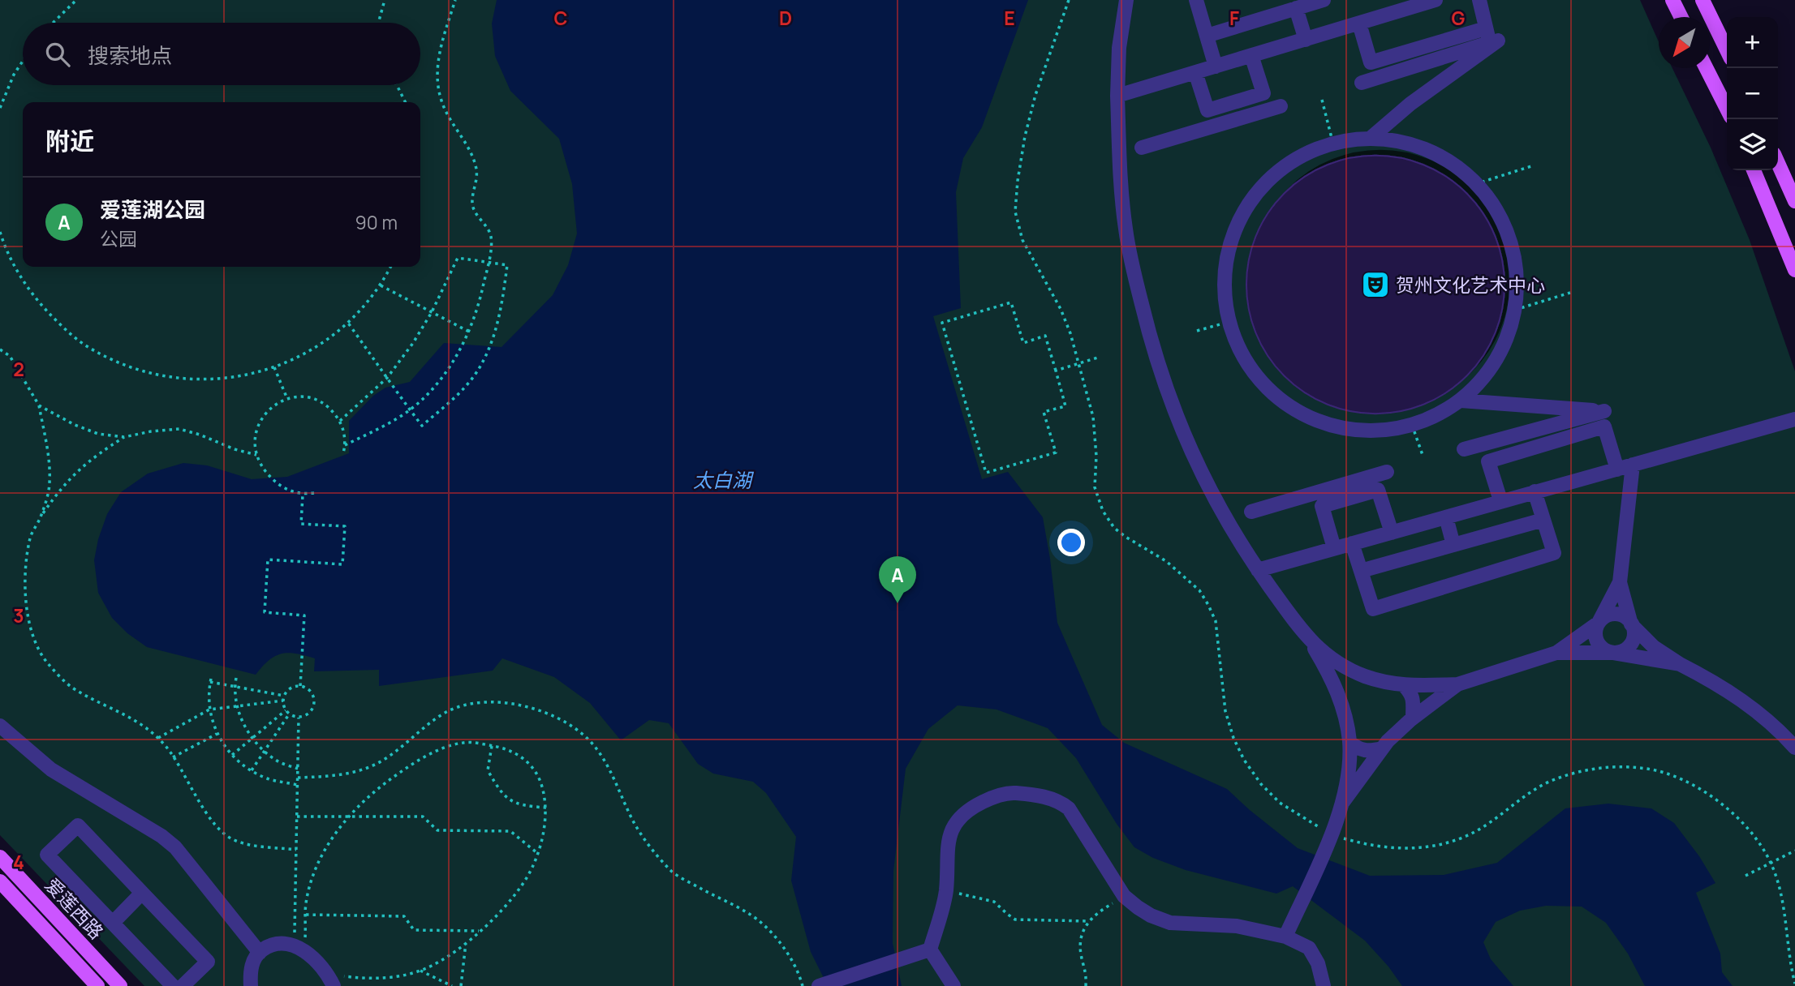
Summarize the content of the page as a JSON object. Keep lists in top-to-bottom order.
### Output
{
  "streets": {
    "main road": ["爱莲西路"]
  },
  "water": ["太白湖"],
  "places": {
    "theatre": ["贺州文化艺术中心"]
  },
  "north": "bottom left",
  "page": {
    "map_buttons": ["+", "−"],
    "search": "搜索地点",
    "heading": "附近",
    "list": [
      {
        "mark": "A",
        "name": "爱莲湖公园",
        "note": "公园",
        "value": "90 m"
      }
    ],
    "pins": "A"
  },
  "grid": {
    "columns": [
      "C",
      "D",
      "E",
      "F",
      "G"
    ],
    "rows": ["2", "3", "4"]
  }
}
